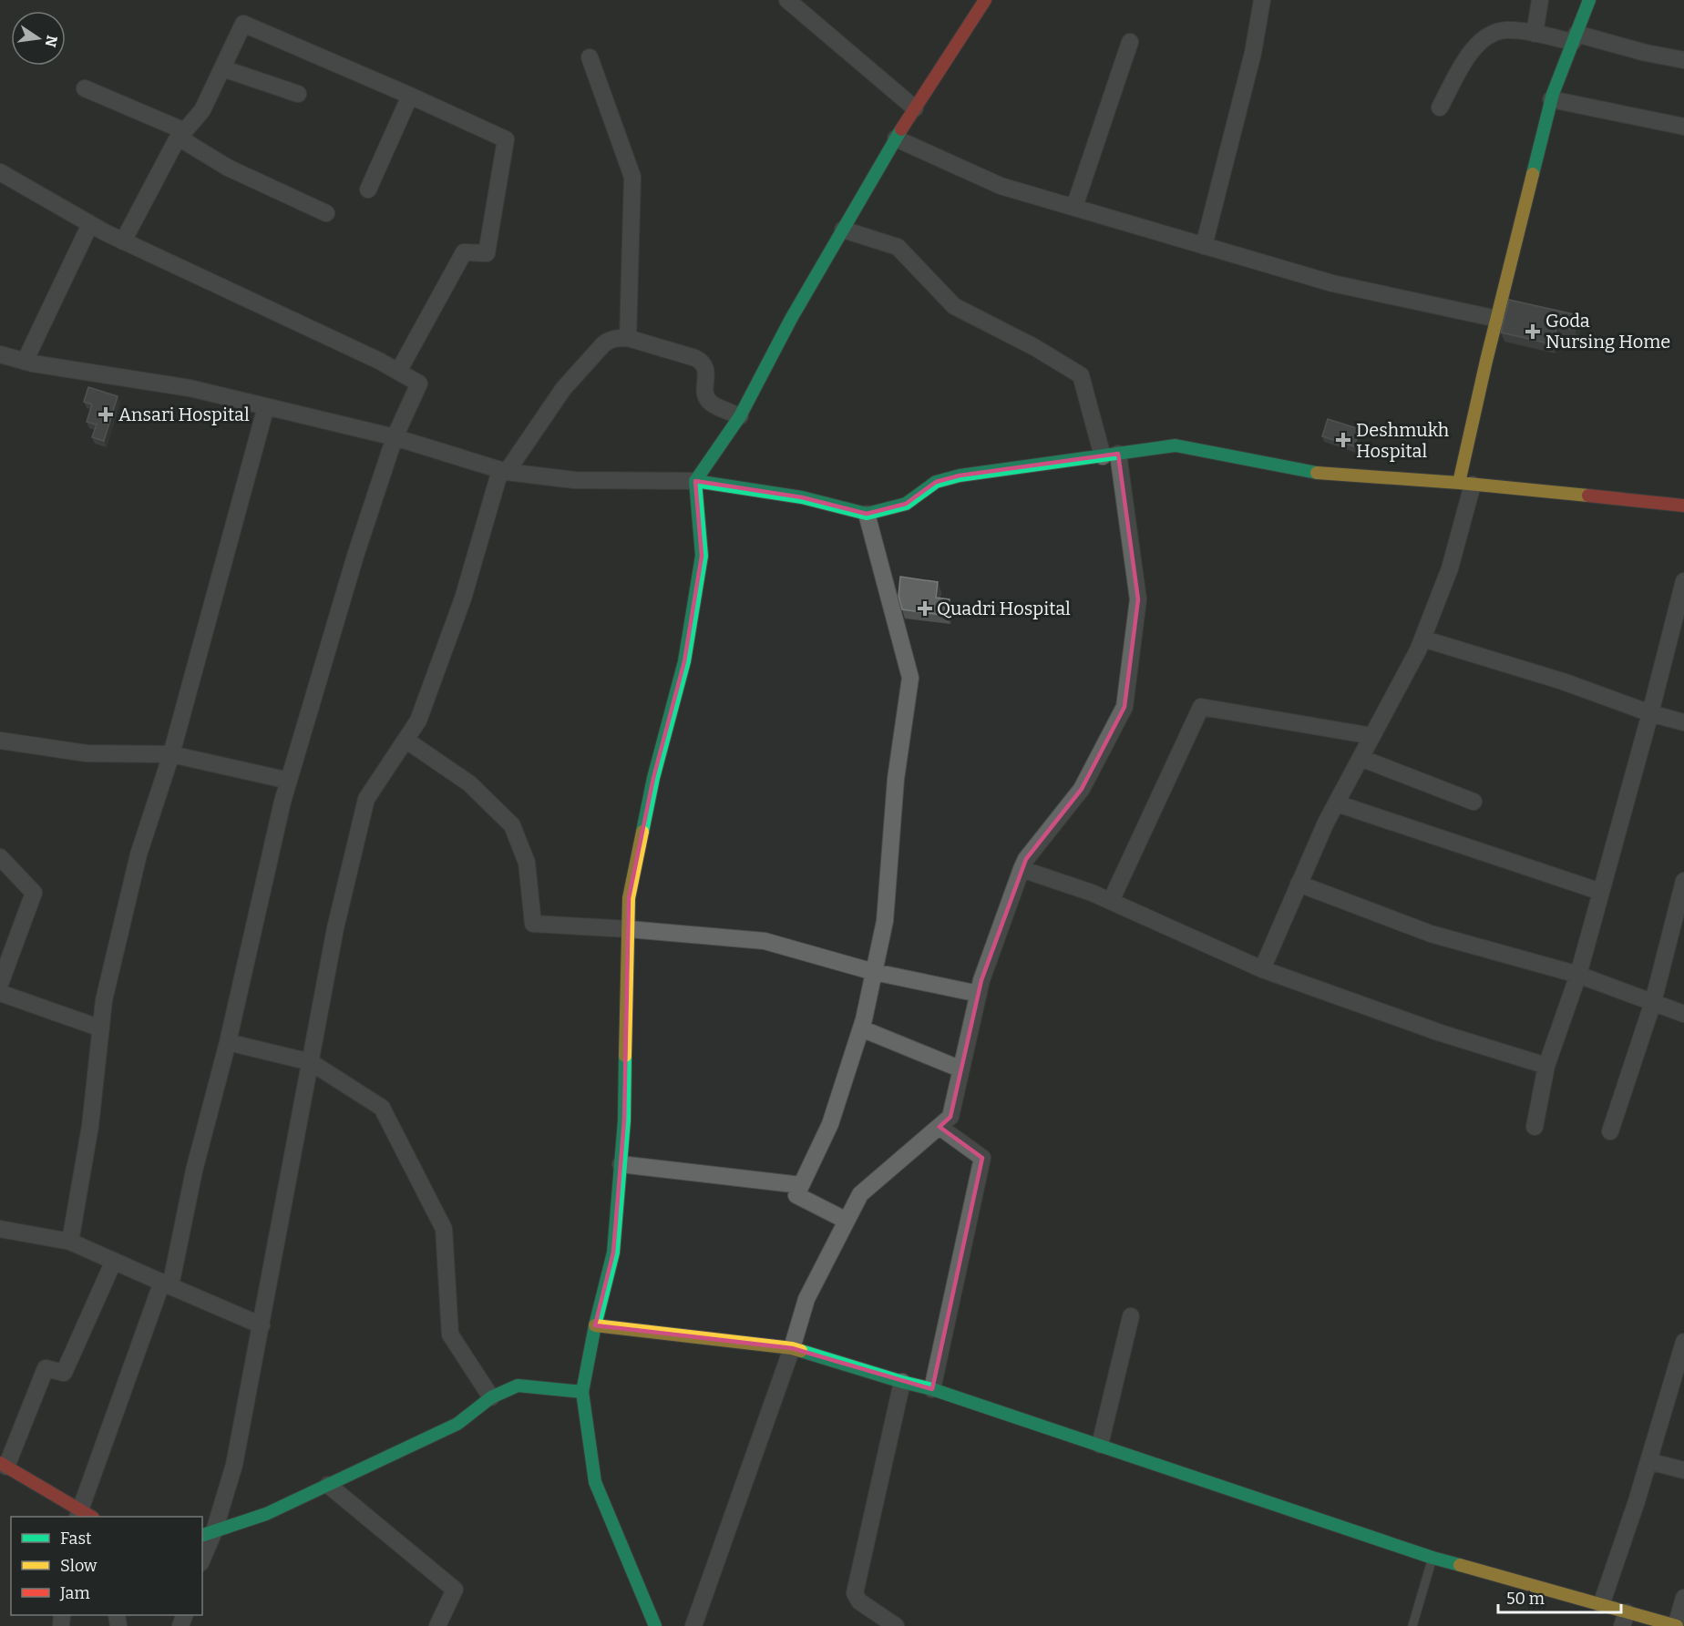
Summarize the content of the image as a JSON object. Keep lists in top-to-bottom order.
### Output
{
  "places": {
    "health": [
      "Goda Nursing Home",
      "Ansari Hospital",
      "Deshmukh Hospital",
      "Quadri Hospital"
    ]
  },
  "legend": ["Fast", "Slow", "Jam"],
  "scale_bar": "50 m",
  "north": "right"
}
